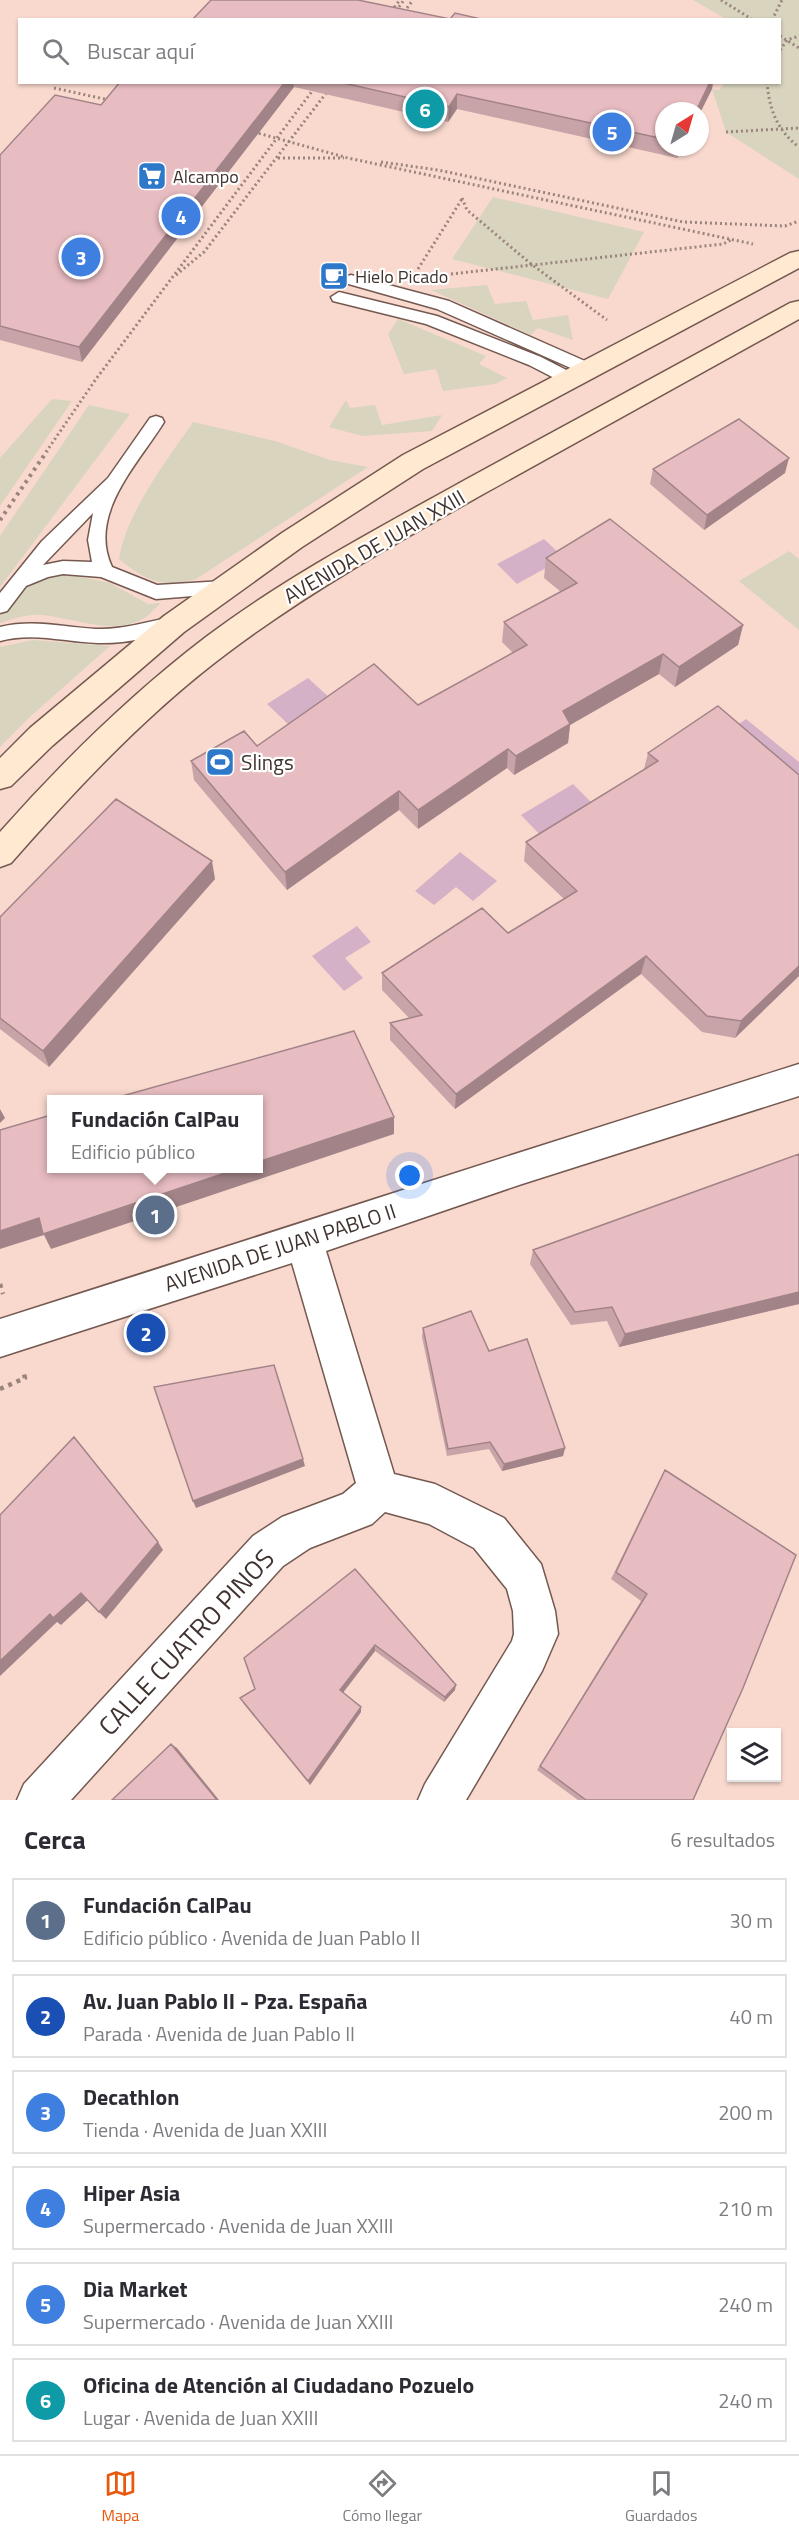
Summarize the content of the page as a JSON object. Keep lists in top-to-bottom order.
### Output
{
  "streets": {
    "main road": ["AVENIDA DE JUAN XXIII"],
    "street": ["AVENIDA DE JUAN PABLO II", "CALLE CUATRO PINOS"]
  },
  "places": {
    "supermarket": ["Alcampo"],
    "cafe": ["Hielo Picado"],
    "sports": ["Slings"]
  },
  "north": "top right",
  "page": {
    "search": "Buscar aquí",
    "pins": [
      "6",
      "5",
      "4",
      "3",
      "1",
      "2"
    ],
    "popup": ["Fundación CalPau", "Edificio público"],
    "heading": ["Cerca", "6 resultados"],
    "list": [
      {
        "mark": "1",
        "name": "Fundación CalPau",
        "note": "Edificio público · Avenida de Juan Pablo II",
        "value": "30 m"
      },
      {
        "mark": "2",
        "name": "Av. Juan Pablo II - Pza. España",
        "note": "Parada · Avenida de Juan Pablo II",
        "value": "40 m"
      },
      {
        "mark": "3",
        "name": "Decathlon",
        "note": "Tienda · Avenida de Juan XXIII",
        "value": "200 m"
      },
      {
        "mark": "4",
        "name": "Hiper Asia",
        "note": "Supermercado · Avenida de Juan XXIII",
        "value": "210 m"
      },
      {
        "mark": "5",
        "name": "Dia Market",
        "note": "Supermercado · Avenida de Juan XXIII",
        "value": "240 m"
      },
      {
        "mark": "6",
        "name": "Oficina de Atención al Ciudadano Pozuelo",
        "note": "Lugar · Avenida de Juan XXIII",
        "value": "240 m"
      }
    ],
    "nav": ["Mapa", "Cómo llegar", "Guardados"]
  }
}
